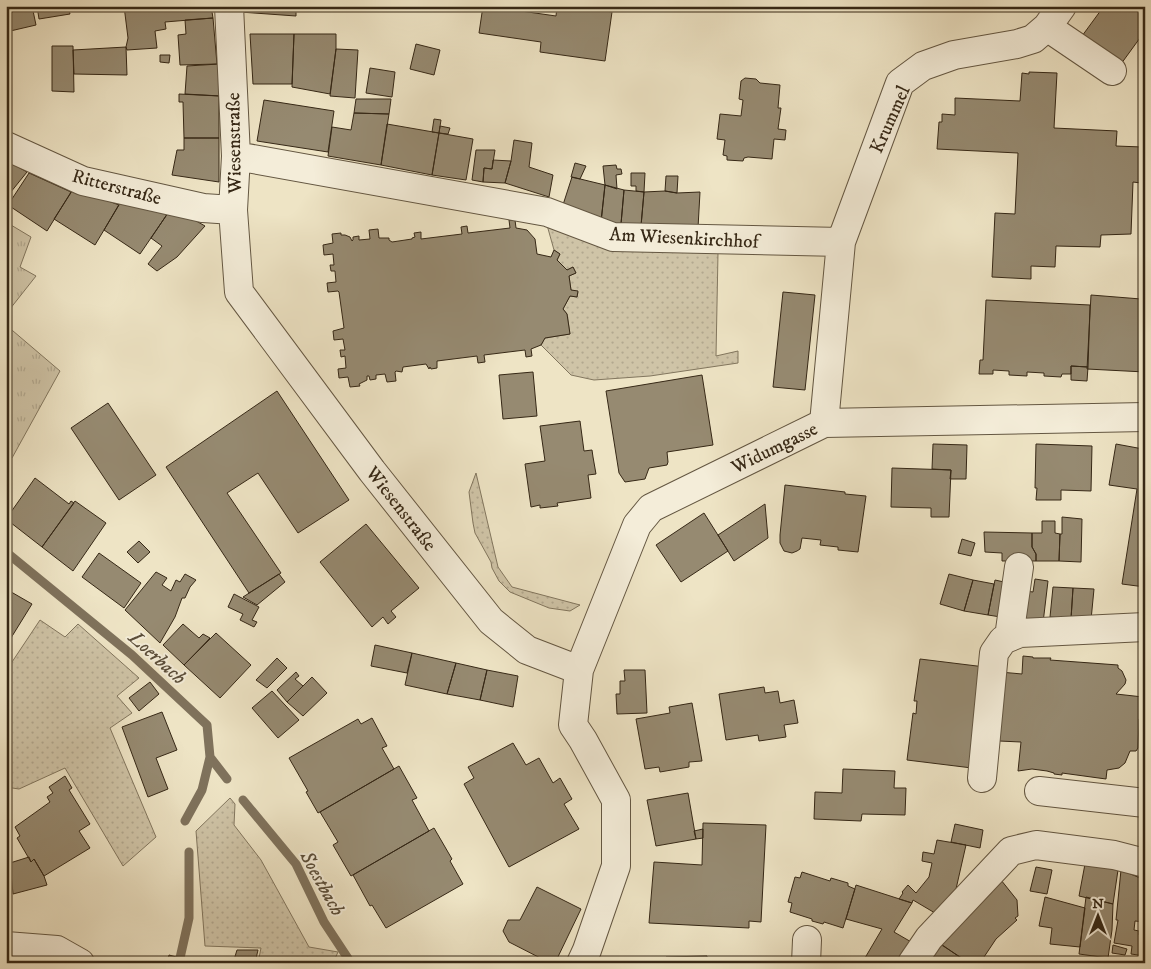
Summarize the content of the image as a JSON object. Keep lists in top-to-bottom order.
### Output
{
  "streets": {
    "street": [
      "Krummel",
      "Wiesenstraße",
      "Ritterstraße",
      "Am Wiesenkirchhof",
      "Widumgasse"
    ]
  },
  "crossings": [
    ["Krummel", "Am Wiesenkirchhof"],
    ["Wiesenstraße", "Ritterstraße"],
    ["Wiesenstraße", "Am Wiesenkirchhof"],
    ["Wiesenstraße", "Widumgasse"]
  ],
  "water": ["Loerbach", "Soestbach"],
  "north": "top"
}
